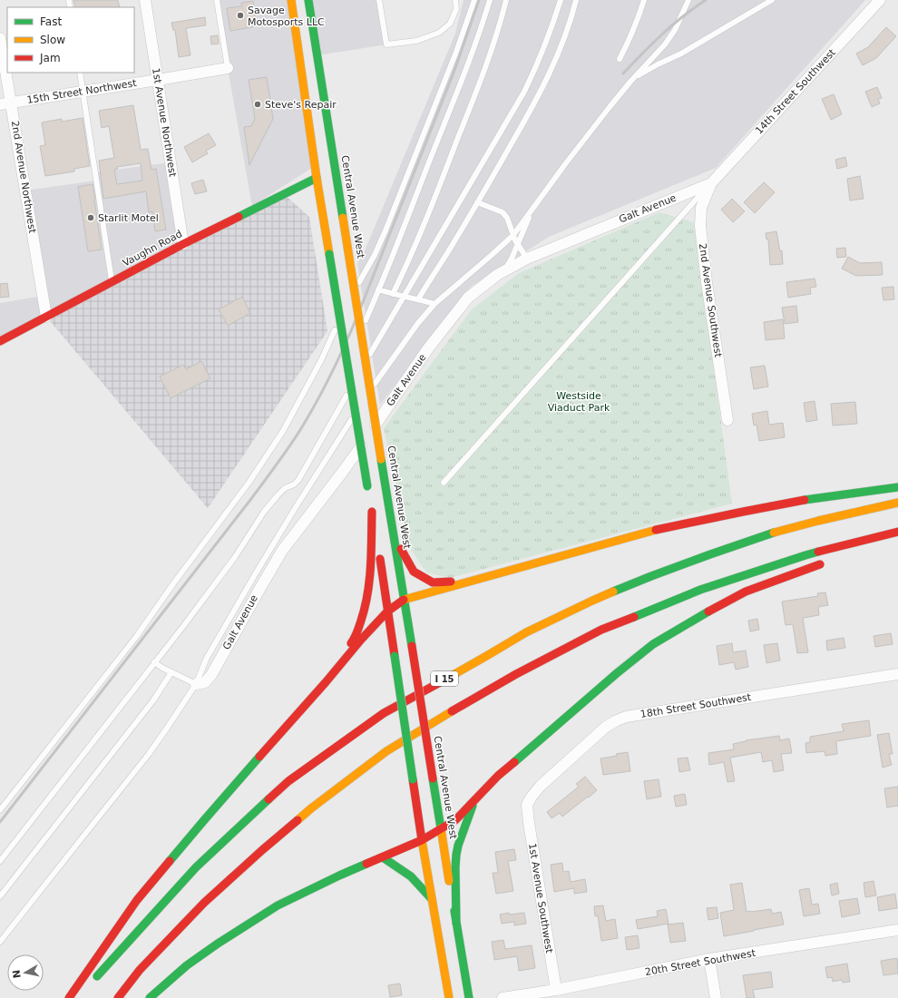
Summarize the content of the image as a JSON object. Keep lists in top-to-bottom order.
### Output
{
  "streets": {
    "main road": ["Central Avenue West", "Vaughn Road", "I 15"],
    "street": [
      "15th Street Northwest",
      "14th Street Southwest",
      "1st Avenue Northwest",
      "2nd Avenue Northwest",
      "Galt Avenue",
      "2nd Avenue Southwest",
      "18th Street Southwest",
      "1st Avenue Southwest",
      "20th Street Southwest"
    ]
  },
  "crossings": [
    ["15th Street Northwest", "1st Avenue Northwest"],
    ["15th Street Northwest", "2nd Avenue Northwest"],
    ["14th Street Southwest", "Galt Avenue"],
    ["14th Street Southwest", "2nd Avenue Southwest"],
    ["1st Avenue Northwest", "Vaughn Road"],
    ["2nd Avenue Northwest", "Vaughn Road"],
    ["Galt Avenue", "2nd Avenue Southwest"],
    ["18th Street Southwest", "1st Avenue Southwest"],
    ["1st Avenue Southwest", "20th Street Southwest"]
  ],
  "parks": ["Westside Viaduct Park"],
  "places": ["Savage Motosports LLC", "Steve's Repair", "Starlit Motel"],
  "legend": ["Fast", "Slow", "Jam"],
  "north": "left"
}
